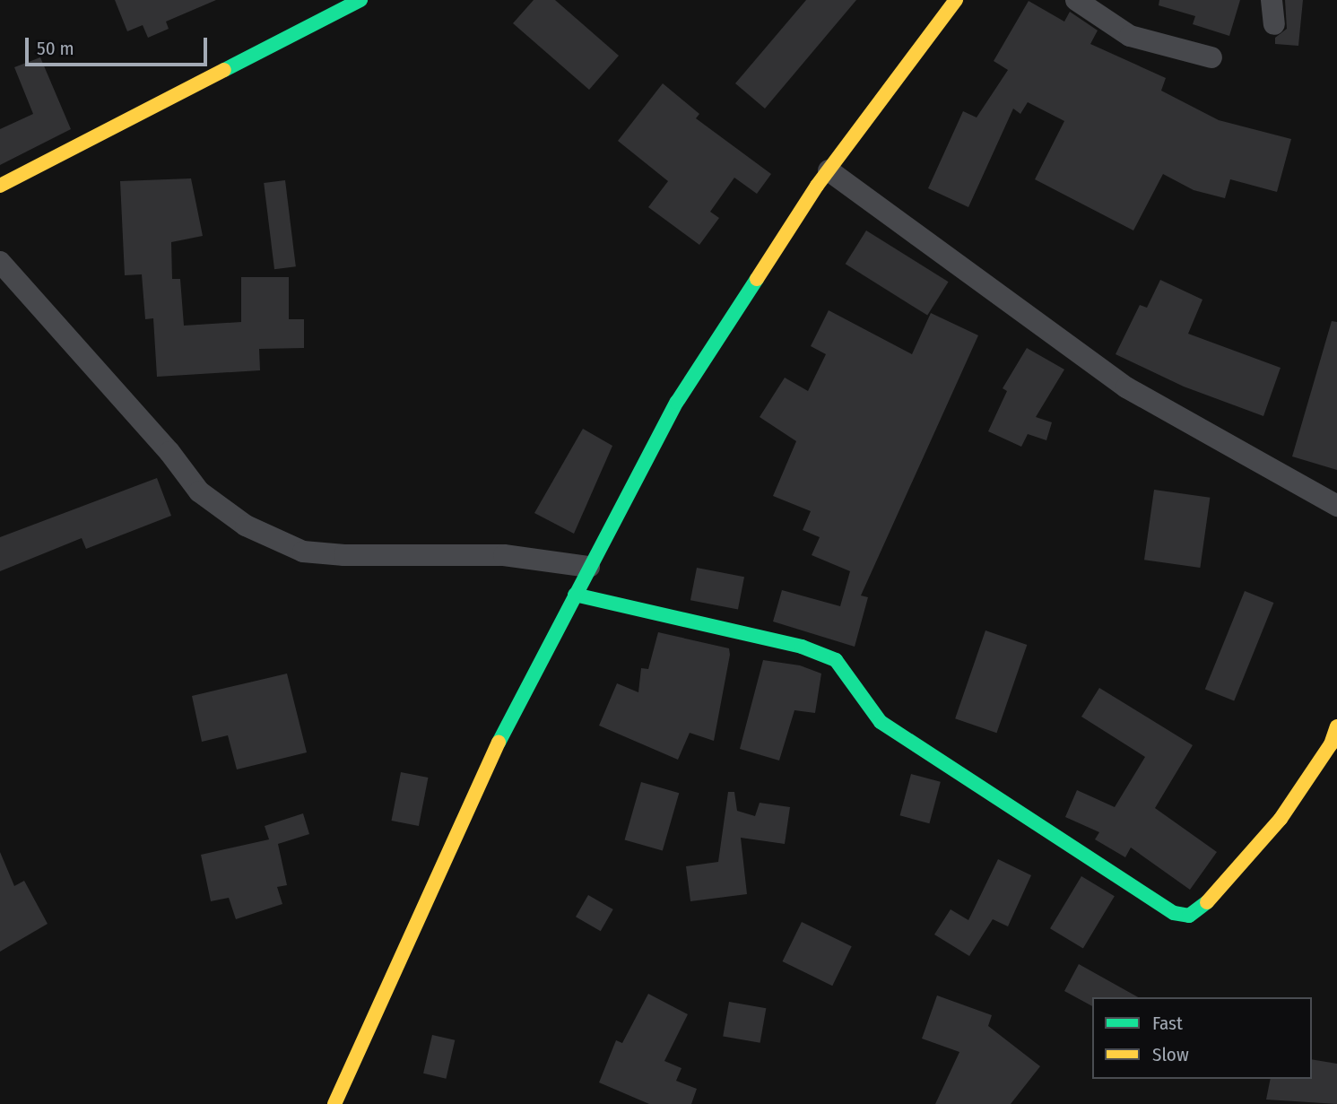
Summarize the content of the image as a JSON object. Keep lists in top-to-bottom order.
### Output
{
  "legend": ["Fast", "Slow"],
  "scale_bar": "50 m"
}
